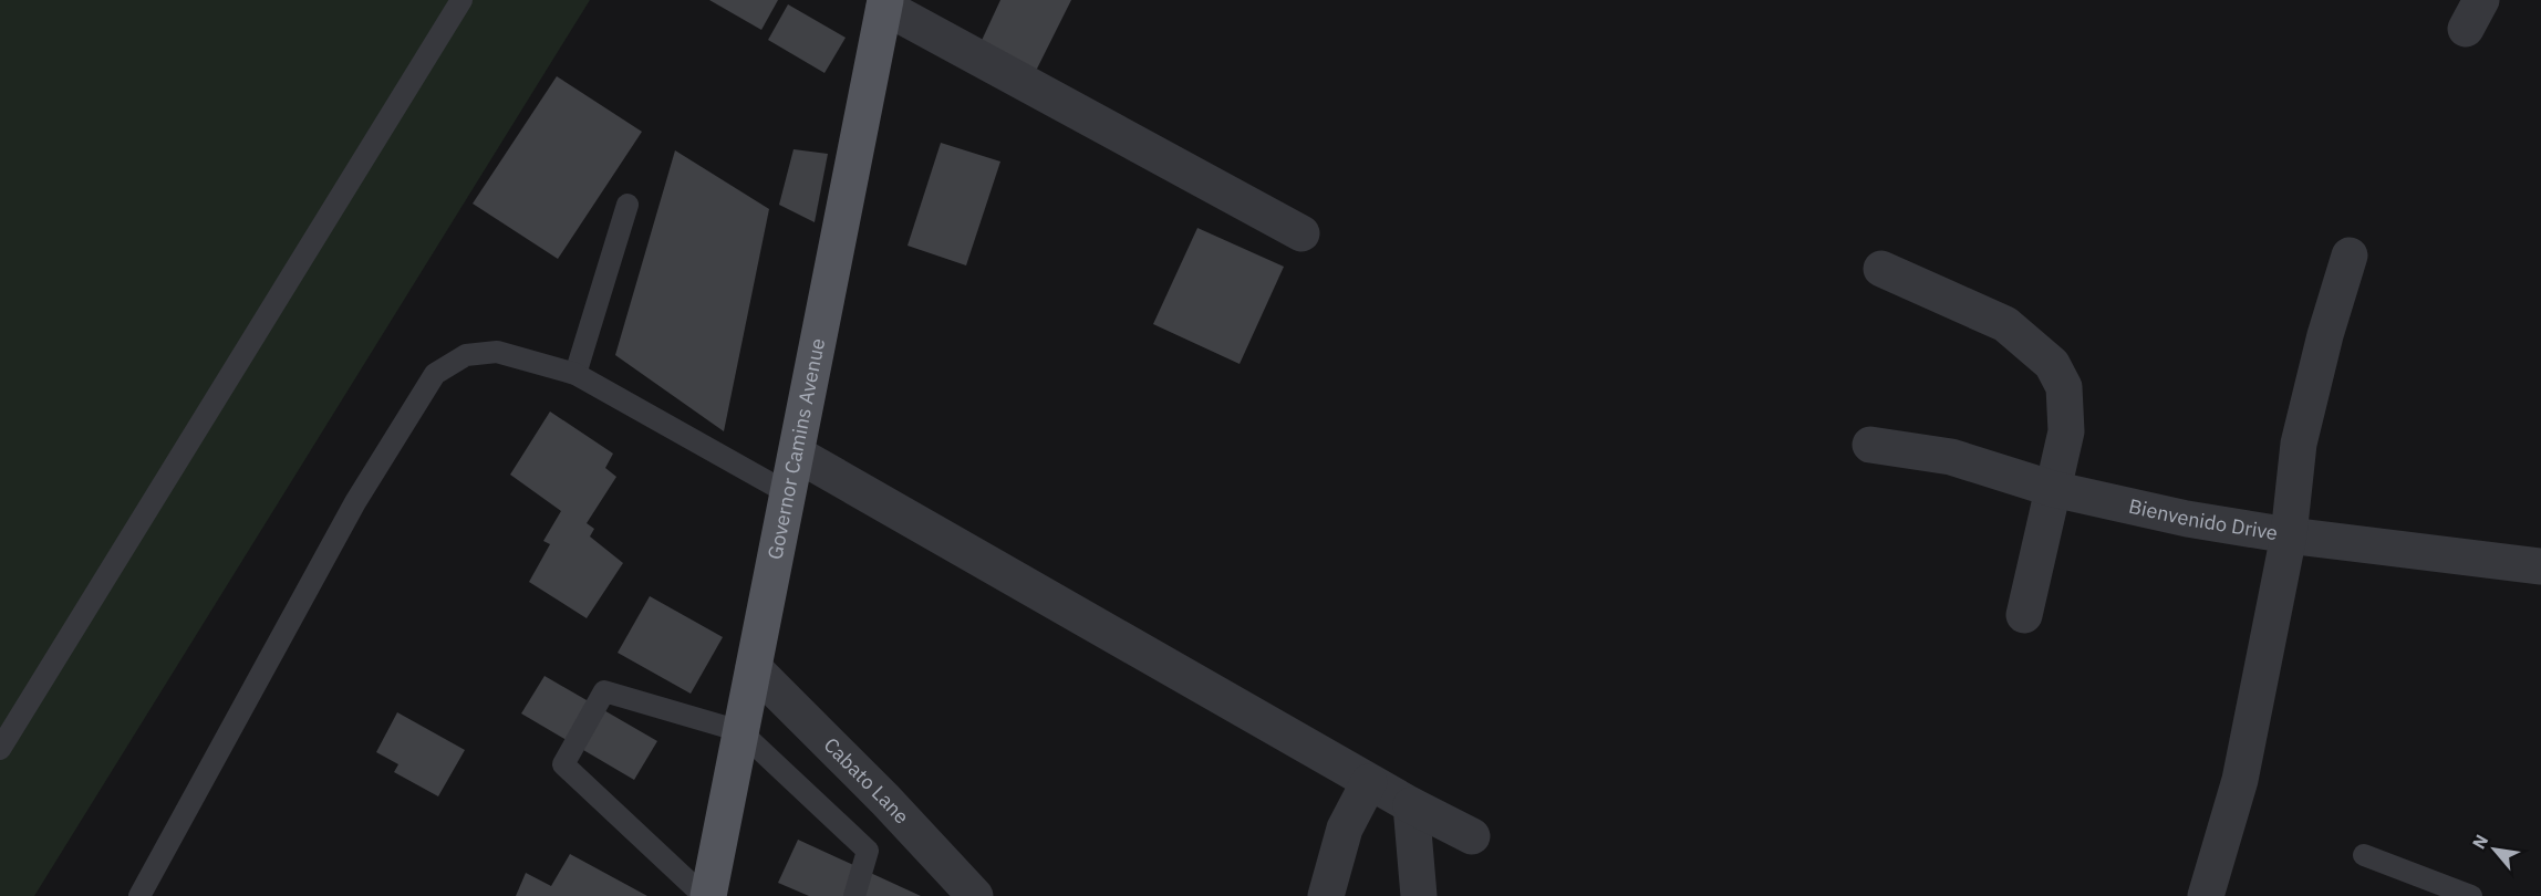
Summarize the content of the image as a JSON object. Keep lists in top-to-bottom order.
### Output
{
  "streets": {
    "main road": ["Governor Camins Avenue"],
    "street": ["Bienvenido Drive", "Cabato Lane"]
  },
  "crossings": [
    ["Governor Camins Avenue", "Cabato Lane"]
  ],
  "north": "top left"
}
